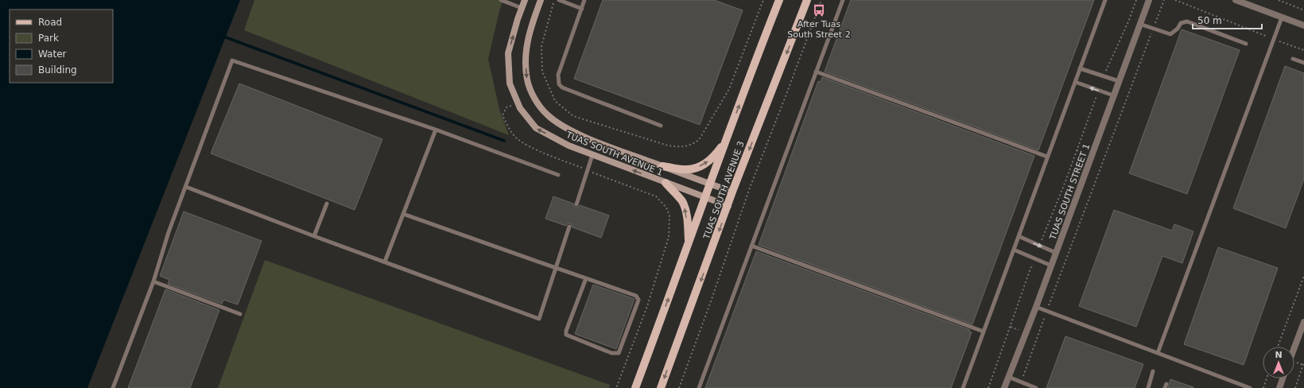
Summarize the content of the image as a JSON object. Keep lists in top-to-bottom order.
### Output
{
  "streets": {
    "main road": ["TUAS SOUTH AVENUE 1", "TUAS SOUTH AVENUE 3"],
    "street": ["TUAS SOUTH STREET 1"]
  },
  "crossings": [
    ["TUAS SOUTH AVENUE 1", "TUAS SOUTH AVENUE 3"]
  ],
  "places": {
    "bus stop": ["After Tuas South Street 2"]
  },
  "legend": [
    "Road",
    "Park",
    "Water",
    "Building"
  ],
  "scale_bar": "50 m",
  "north": "top"
}
